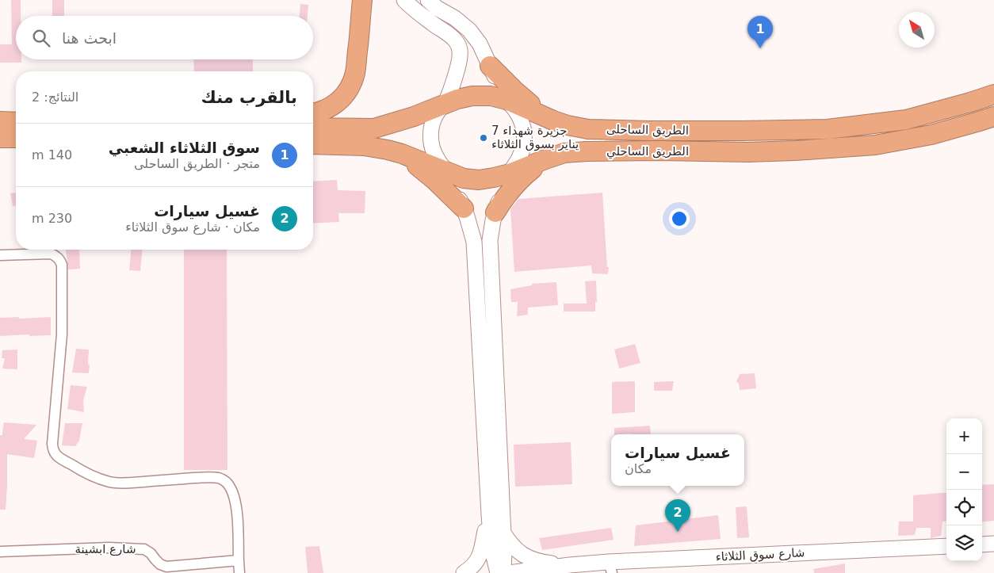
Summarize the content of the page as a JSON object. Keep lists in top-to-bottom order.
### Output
{
  "streets": {
    "highway": ["الطريق الساحلى", "الطريق الساحلي"],
    "street": ["شارع ابشينة", "شارع سوق الثلاثاء"]
  },
  "crossings": [
    ["الطريق الساحلى", "الطريق الساحلي"]
  ],
  "places": ["جزيرة شهداء 7 يناير بسوق الثلاثاء"],
  "north": "top left",
  "page": {
    "pins": ["1", "2"],
    "search": "ابحث هنا",
    "heading": ["بالقرب منك", "النتائج: 2"],
    "list": [
      {
        "mark": "1",
        "name": "سوق الثلاثاء الشعبي",
        "note": "متجر · الطريق الساحلى",
        "value": "140 m"
      },
      {
        "mark": "2",
        "name": "غسيل سيارات",
        "note": "مكان · شارع سوق الثلاثاء",
        "value": "230 m"
      }
    ],
    "map_buttons": ["+", "−"],
    "popup": ["غسيل سيارات", "مكان"]
  }
}
